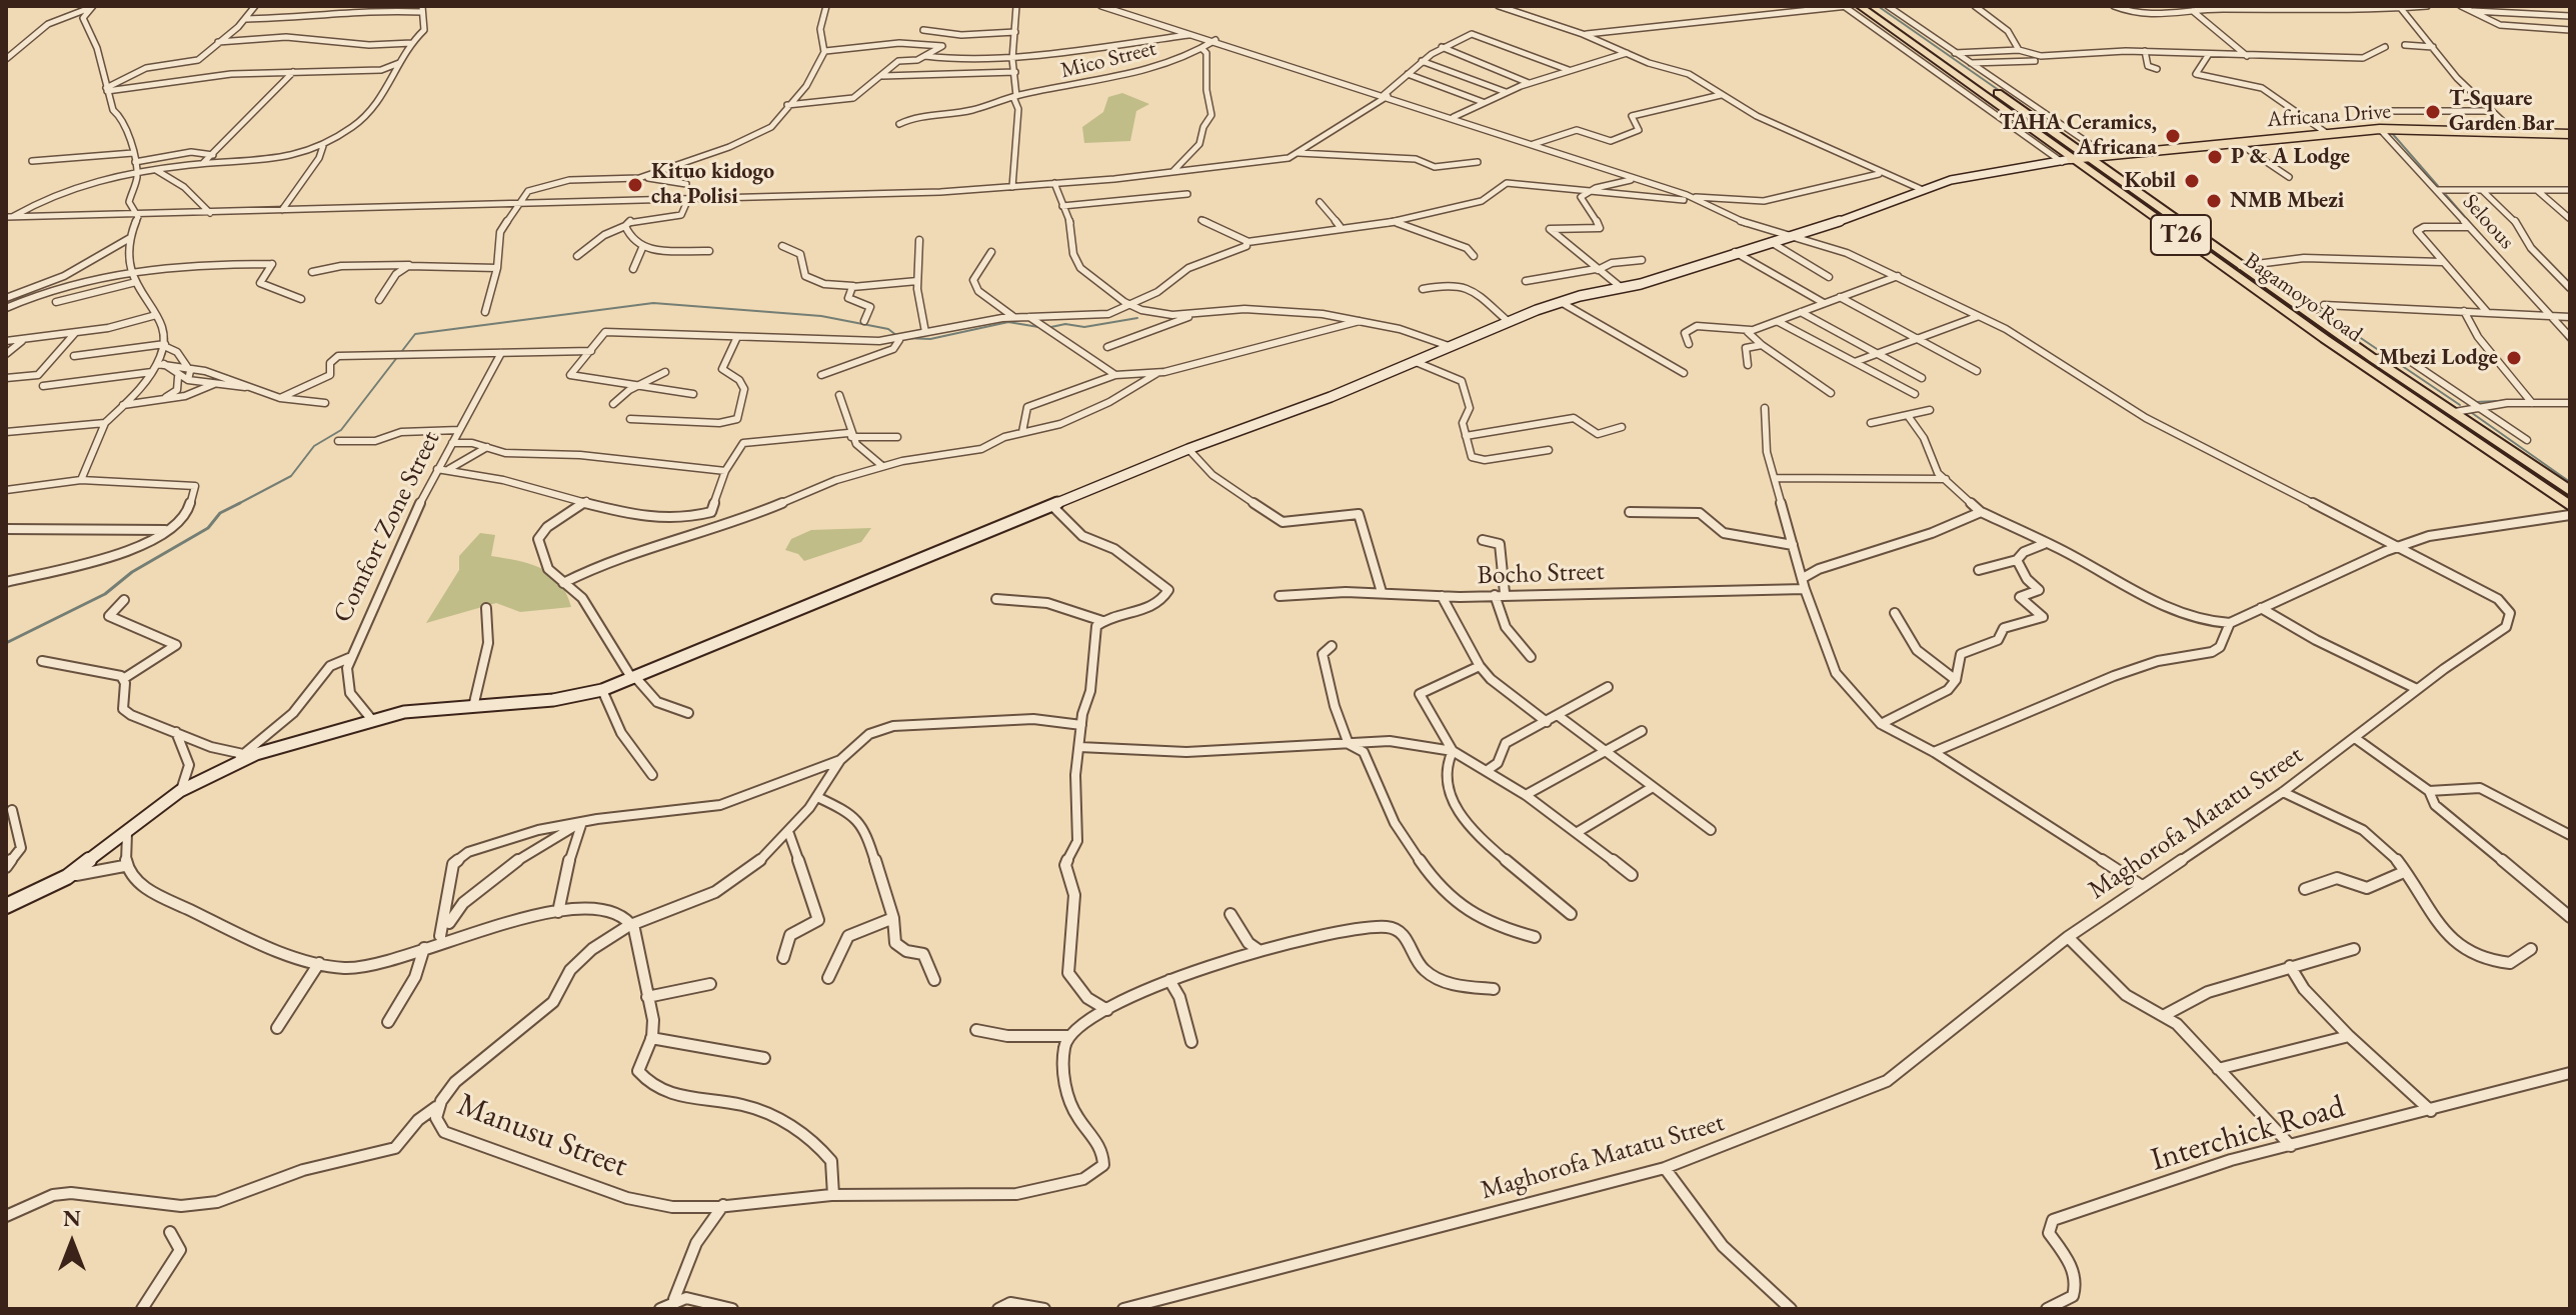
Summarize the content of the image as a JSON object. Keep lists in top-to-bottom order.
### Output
{
  "streets": {
    "highway": ["T26", "Bagamoyo Road"],
    "main road": ["Africana Drive"],
    "street": [
      "Mico Street",
      "Seloous",
      "Comfort Zone Street",
      "Bocho Street",
      "Maghorofa Matatu Street",
      "Interchick Road",
      "Manusu Street"
    ]
  },
  "crossings": [
    ["Africana Drive", "Seloous"],
    ["Africana Drive", "Bagamoyo Road"]
  ],
  "places": [
    "T-Square Garden Bar",
    "TAHA Ceramics, Africana",
    "P & A Lodge",
    "Kobil",
    "Kituo kidogo cha Polisi",
    "NMB Mbezi",
    "Mbezi Lodge"
  ],
  "north": "top"
}
